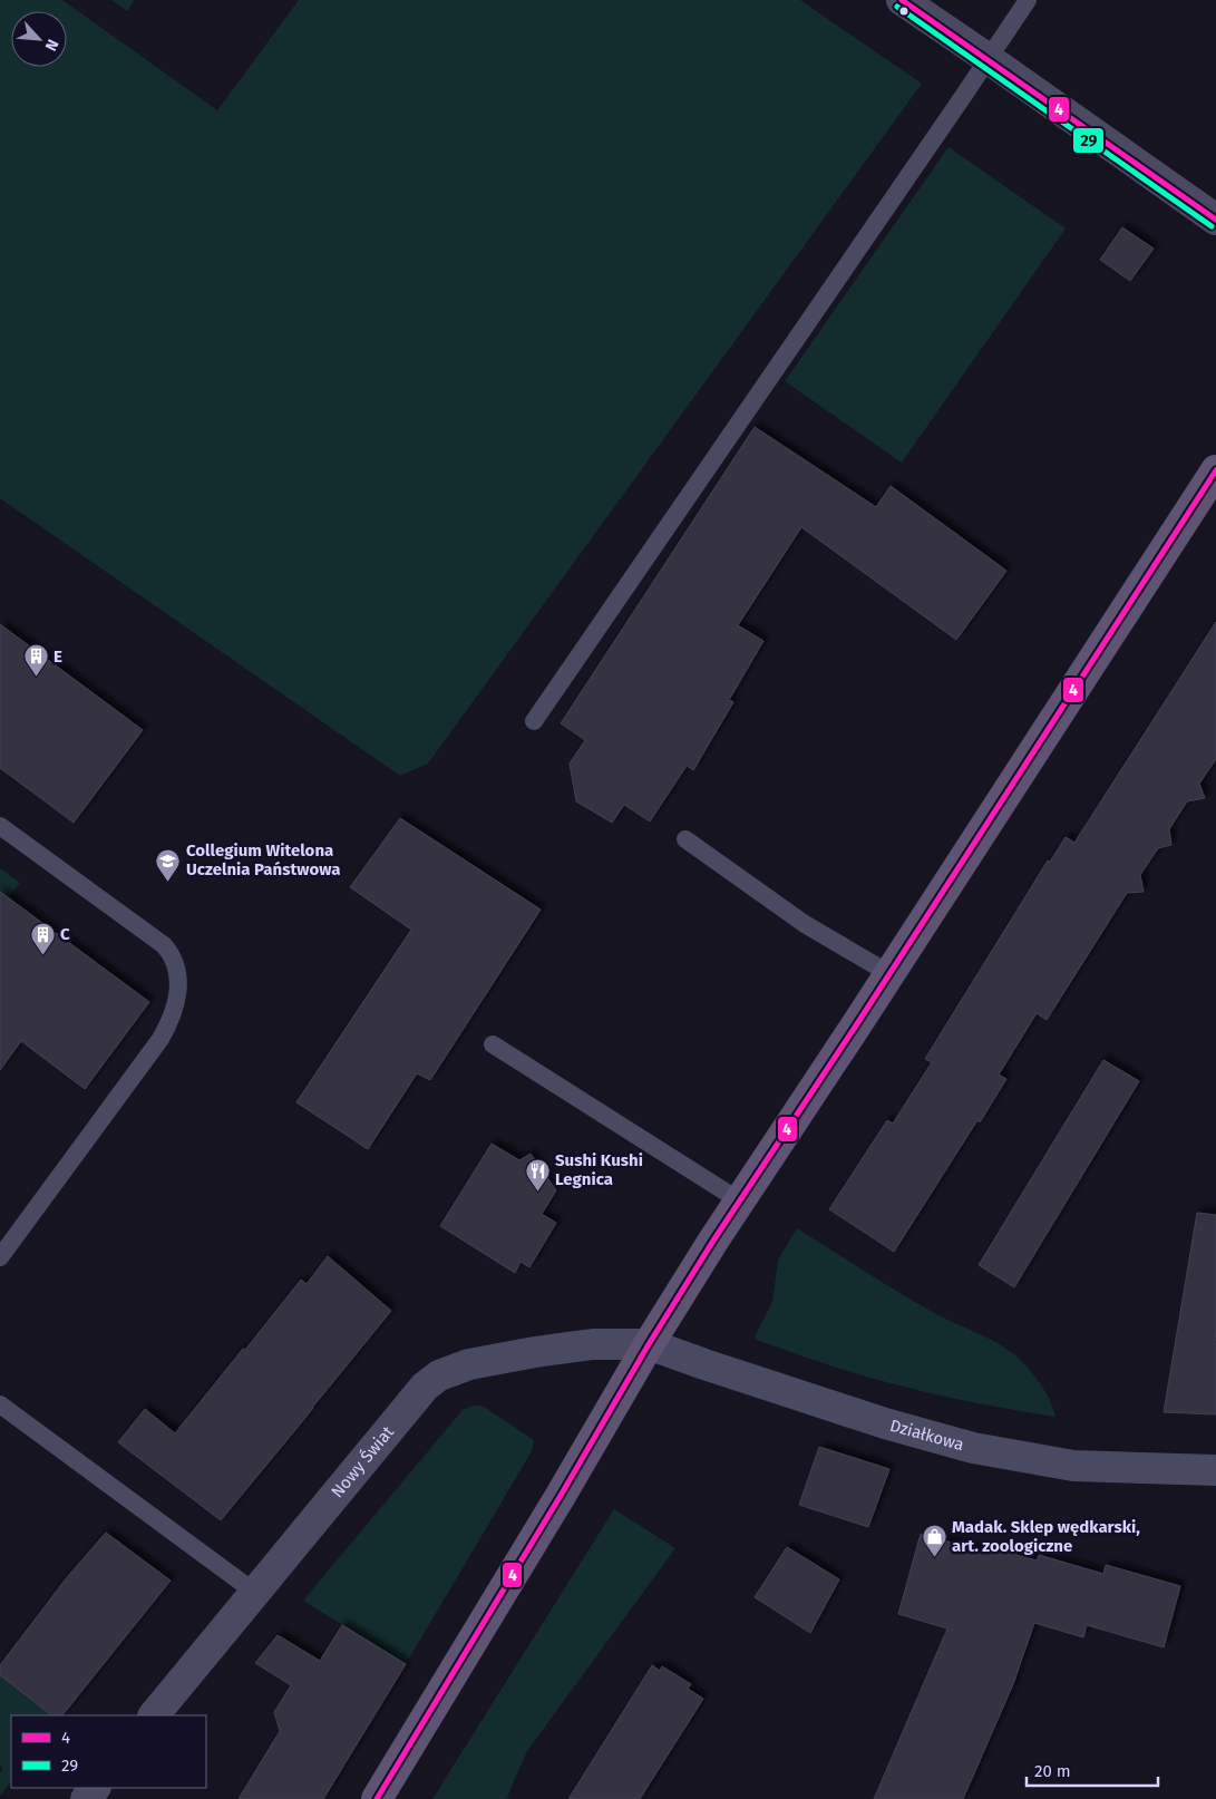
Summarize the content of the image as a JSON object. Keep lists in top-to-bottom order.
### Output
{
  "streets": {
    "street": ["Działkowa", "Nowy Świat"]
  },
  "crossings": [
    ["Działkowa", "Nowy Świat"]
  ],
  "places": {
    "building": ["E", "C"],
    "school or university": ["Collegium Witelona Uczelnia Państwowa"],
    "restaurant": ["Sushi Kushi Legnica"],
    "shop": ["Madak. Sklep wędkarski, art. zoologiczne"]
  },
  "lines": ["transit line 4", "transit line 29"],
  "legend": ["4", "29"],
  "scale_bar": "20 m",
  "north": "bottom right"
}
